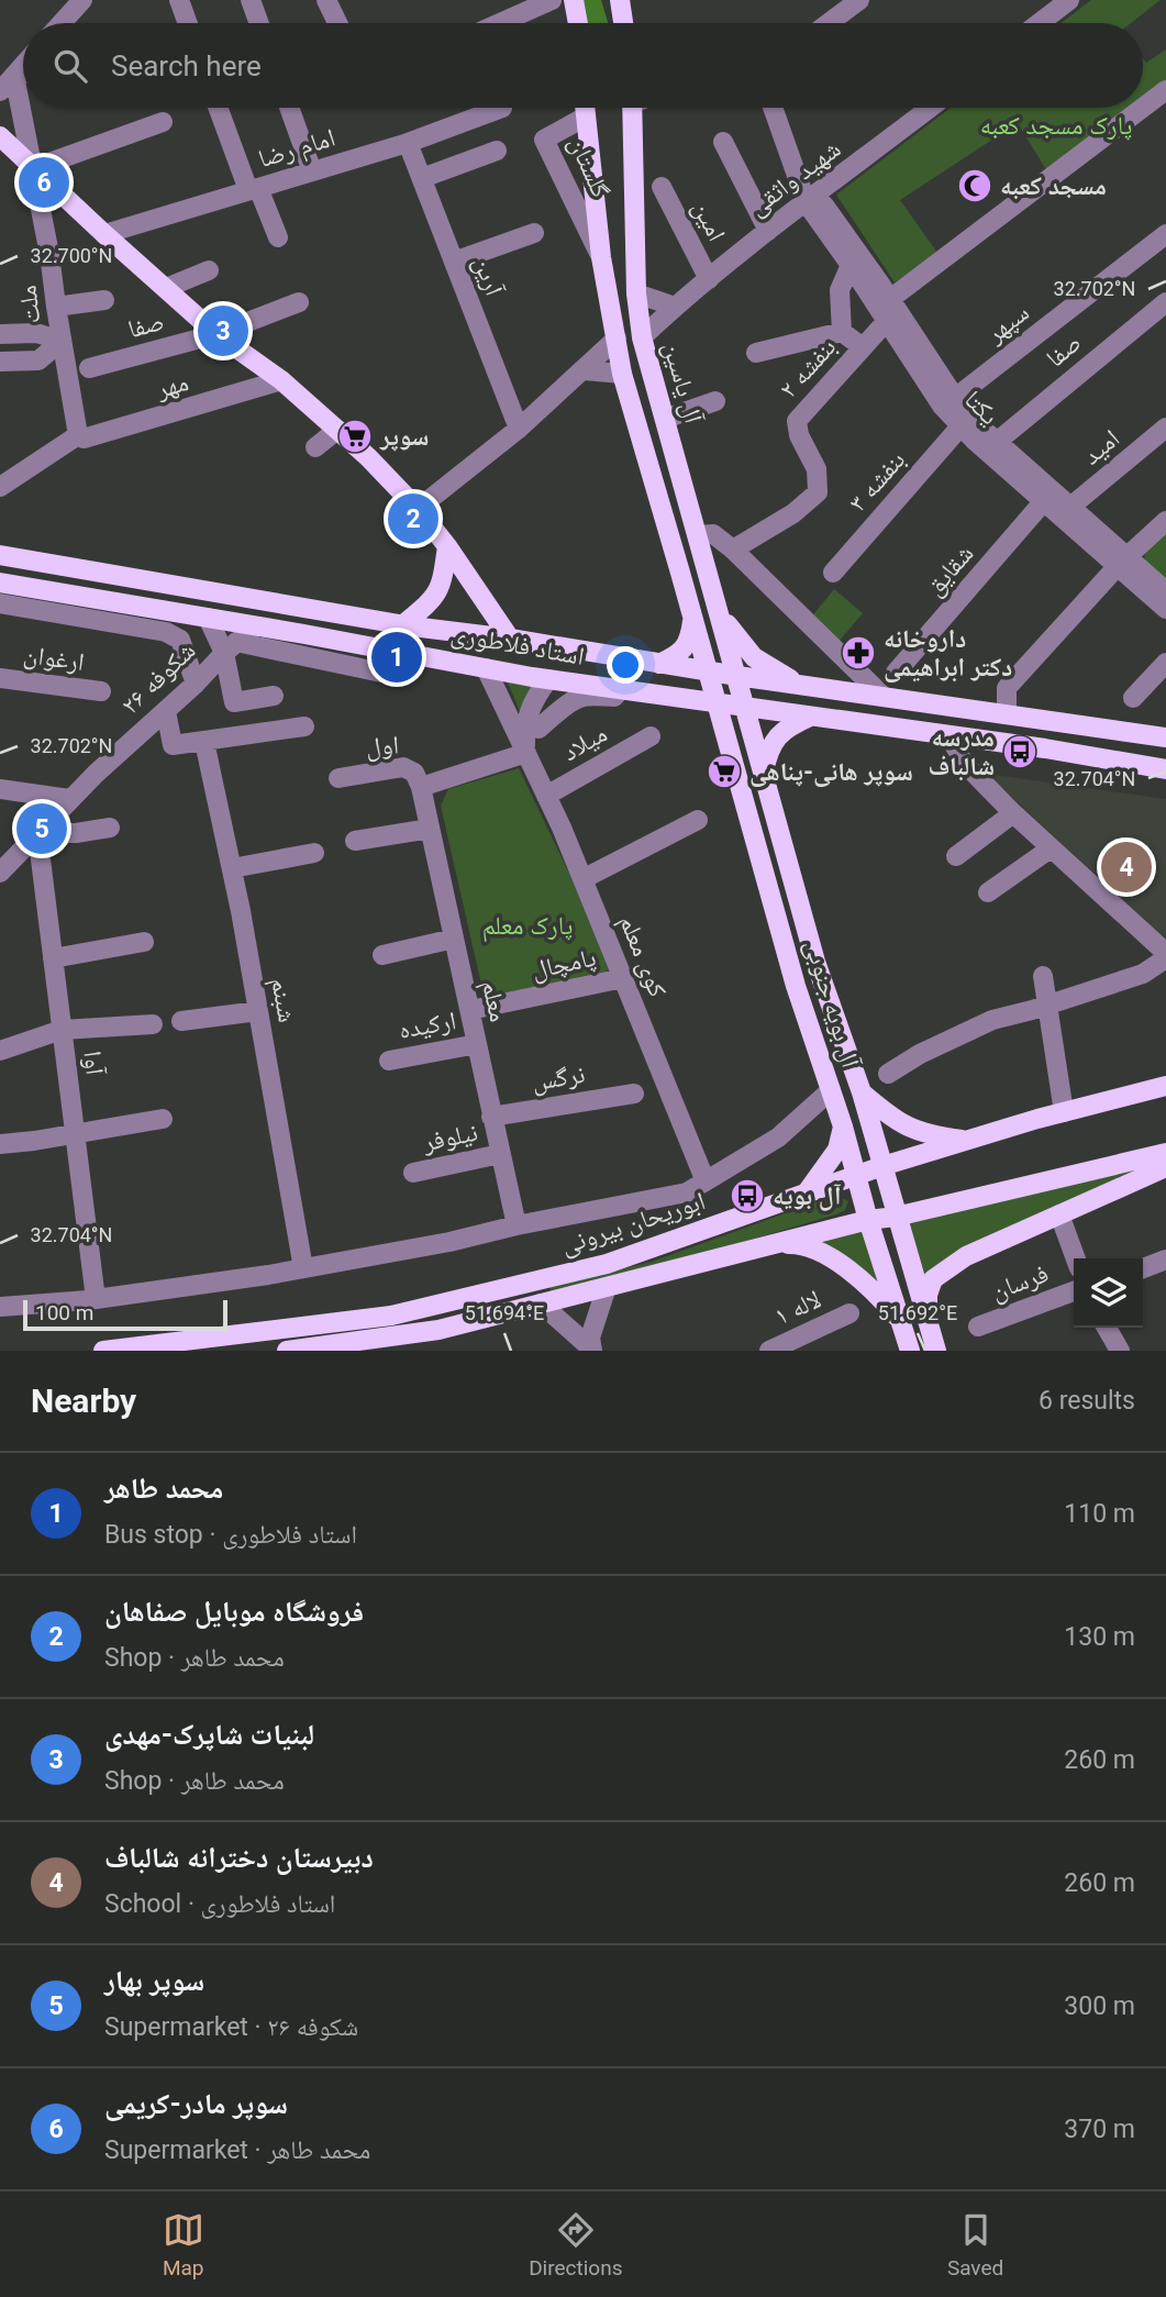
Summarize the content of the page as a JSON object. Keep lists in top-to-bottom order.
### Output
{
  "streets": {
    "main road": [
      "آل یاسین",
      "استاد فلاطوری",
      "آل بویه جنوبی",
      "ابوریحان بیرونی"
    ],
    "street": [
      "امام رضا",
      "گلستان",
      "شهید واثقی",
      "امین",
      "آرین",
      "ملت",
      "سپهر",
      "صفا",
      "بنفشه ۲",
      "مهر",
      "یکتا",
      "امید",
      "بنفشه ۳",
      "شقایق",
      "ارغوان",
      "شکوفه ۲۶",
      "میلاد",
      "اول",
      "کوی معلم",
      "پامچال",
      "شبنم",
      "معلم",
      "ارکیده",
      "آوا",
      "نرگس",
      "نیلوفر",
      "فرسان",
      "لاله ۱"
    ]
  },
  "crossings": [
    ["امام رضا", "آرین"],
    ["شهید واثقی", "امین"],
    ["شهید واثقی", "آل یاسین"],
    ["شهید واثقی", "یکتا"],
    ["ملت", "مهر"],
    ["سپهر", "یکتا"],
    ["صفا", "یکتا"],
    ["بنفشه ۲", "یکتا"],
    ["آل یاسین", "استاد فلاطوری"],
    ["آل یاسین", "آل بویه جنوبی"],
    ["یکتا", "امید"],
    ["یکتا", "بنفشه ۳"],
    ["یکتا", "شقایق"],
    ["استاد فلاطوری", "شکوفه ۲۶"],
    ["استاد فلاطوری", "کوی معلم"],
    ["استاد فلاطوری", "آل بویه جنوبی"],
    ["شکوفه ۲۶", "آوا"],
    ["میلاد", "کوی معلم"],
    ["اول", "معلم"],
    ["کوی معلم", "پامچال"],
    ["پامچال", "معلم"],
    ["معلم", "ارکیده"],
    ["معلم", "نرگس"],
    ["معلم", "نیلوفر"],
    ["آل بویه جنوبی", "ابوریحان بیرونی"]
  ],
  "parks": ["پارک مسجد کعبه", "پارک معلم"],
  "places": {
    "mosque": ["مسجد کعبه"],
    "supermarket": ["سوپر", "سوپر هانی-پناهی"],
    "pharmacy": ["داروخانه دکتر ابراهیمی"],
    "bus stop": ["مدرسه شالباف", "آل بویه"]
  },
  "scale_bar": "100 m",
  "page": {
    "search": "Search here",
    "pins": [
      "6",
      "3",
      "2",
      "1",
      "5",
      "4"
    ],
    "scale": "100 m",
    "heading": ["Nearby", "6 results"],
    "list": [
      {
        "mark": "1",
        "name": "محمد طاهر",
        "note": "Bus stop · استاد فلاطوری",
        "value": "110 m"
      },
      {
        "mark": "2",
        "name": "فروشگاه موبایل صفاهان",
        "note": "Shop · محمد طاهر",
        "value": "130 m"
      },
      {
        "mark": "3",
        "name": "لبنیات شاپرک-مهدی",
        "note": "Shop · محمد طاهر",
        "value": "260 m"
      },
      {
        "mark": "4",
        "name": "دبیرستان دخترانه شالباف",
        "note": "School · استاد فلاطوری",
        "value": "260 m"
      },
      {
        "mark": "5",
        "name": "سوپر بهار",
        "note": "Supermarket · شکوفه ۲۶",
        "value": "300 m"
      },
      {
        "mark": "6",
        "name": "سوپر مادر-کریمی",
        "note": "Supermarket · محمد طاهر",
        "value": "370 m"
      }
    ],
    "nav": ["Map", "Directions", "Saved"]
  },
  "coordinates": [
    "32.700°N",
    "32.702°N",
    "32.704°N",
    "51.694°E",
    "51.692°E"
  ]
}
